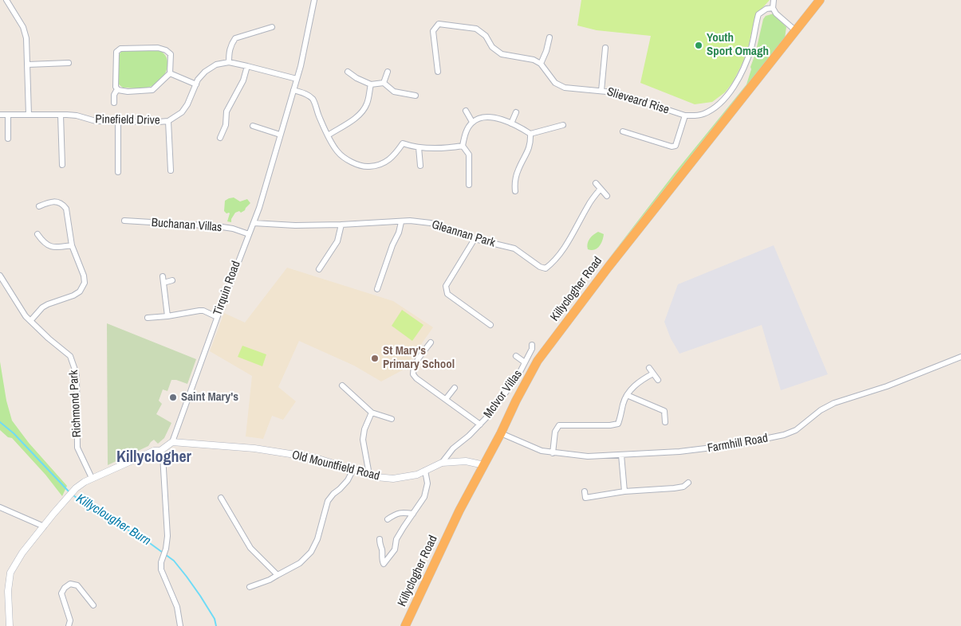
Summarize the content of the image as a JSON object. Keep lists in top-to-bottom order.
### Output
{
  "streets": {
    "highway": ["Killyclogher Road"],
    "street": [
      "Slieveard Rise",
      "Pinefield Drive",
      "Buchanan Villas",
      "Gleannan Park",
      "Tirquin Road",
      "McIvor Villas",
      "Richmond Park",
      "Farmhill Road",
      "Old Mountfield Road"
    ]
  },
  "crossings": [
    ["Pinefield Drive", "Tirquin Road"],
    ["Buchanan Villas", "Tirquin Road"],
    ["Gleannan Park", "Tirquin Road"],
    ["Tirquin Road", "Old Mountfield Road"],
    ["Killyclogher Road", "Farmhill Road"],
    ["Killyclogher Road", "Old Mountfield Road"],
    ["McIvor Villas", "Old Mountfield Road"]
  ],
  "districts": ["Killyclogher"],
  "water": ["Killyclougher Burn"],
  "places": ["Youth Sport Omagh", "St Mary's Primary School", "Saint Mary's"]
}
